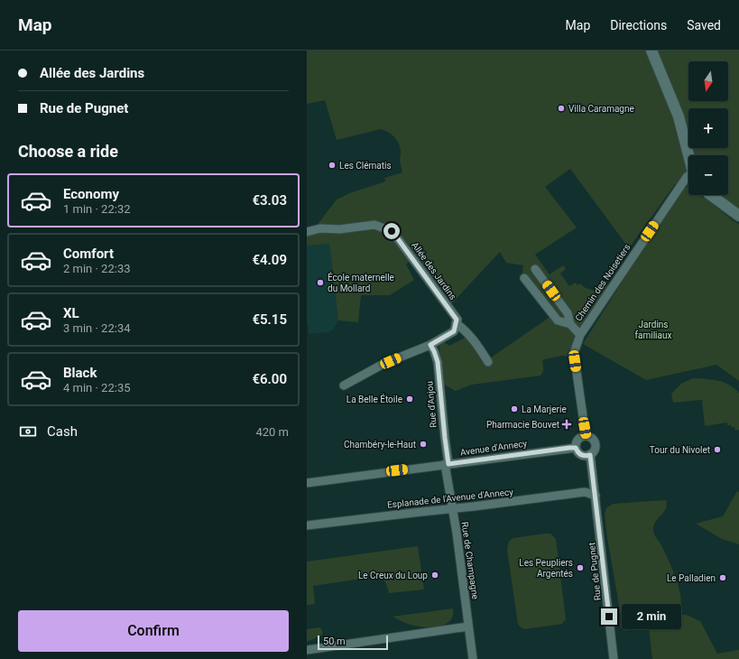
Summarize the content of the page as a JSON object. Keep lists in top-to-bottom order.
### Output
{
  "streets": {
    "street": [
      "Allée des Jardins",
      "Chemin des Noisetiers",
      "Rue d'Anjou",
      "Avenue d'Annecy",
      "Esplanade de l'Avenue d'Annecy",
      "Rue de Champagne",
      "Rue de Pugnet"
    ]
  },
  "crossings": [
    ["Chemin des Noisetiers", "Avenue d'Annecy"],
    ["Rue d'Anjou", "Avenue d'Annecy"],
    ["Rue d'Anjou", "Rue de Champagne"],
    ["Avenue d'Annecy", "Rue de Champagne"],
    ["Esplanade de l'Avenue d'Annecy", "Rue de Champagne"],
    ["Esplanade de l'Avenue d'Annecy", "Rue de Pugnet"]
  ],
  "parks": ["Jardins familiaux"],
  "places": {
    "other": [
      "Villa Caramagne",
      "Les Clématis",
      "École maternelle du Mollard",
      "La Belle Étoile",
      "La Marjerie",
      "Chambéry-le-Haut",
      "Tour du Nivolet",
      "Les Peupliers Argentés",
      "Le Creux du Loup",
      "Le Palladien"
    ],
    "health": ["Pharmacie Bouvet"]
  },
  "scale_bar": "50 m",
  "north": "bottom",
  "page": {
    "header": "Map",
    "nav": ["Map", "Directions", "Saved"],
    "banner": ["Allée des Jardins", "Rue de Pugnet"],
    "map_buttons": ["+", "−"],
    "heading": "Choose a ride",
    "list": [
      {
        "name": "Economy",
        "note": "1 min · 22:32",
        "value": "€3.03"
      },
      {
        "name": "Comfort",
        "note": "2 min · 22:33",
        "value": "€4.09"
      },
      {
        "name": "XL",
        "note": "3 min · 22:34",
        "value": "€5.15"
      },
      {
        "name": "Black",
        "note": "4 min · 22:35",
        "value": "€6.00"
      }
    ],
    "pay": ["Cash", "420 m"],
    "buttons": "Confirm",
    "bubble": "2 min",
    "scale": "50 m"
  }
}
